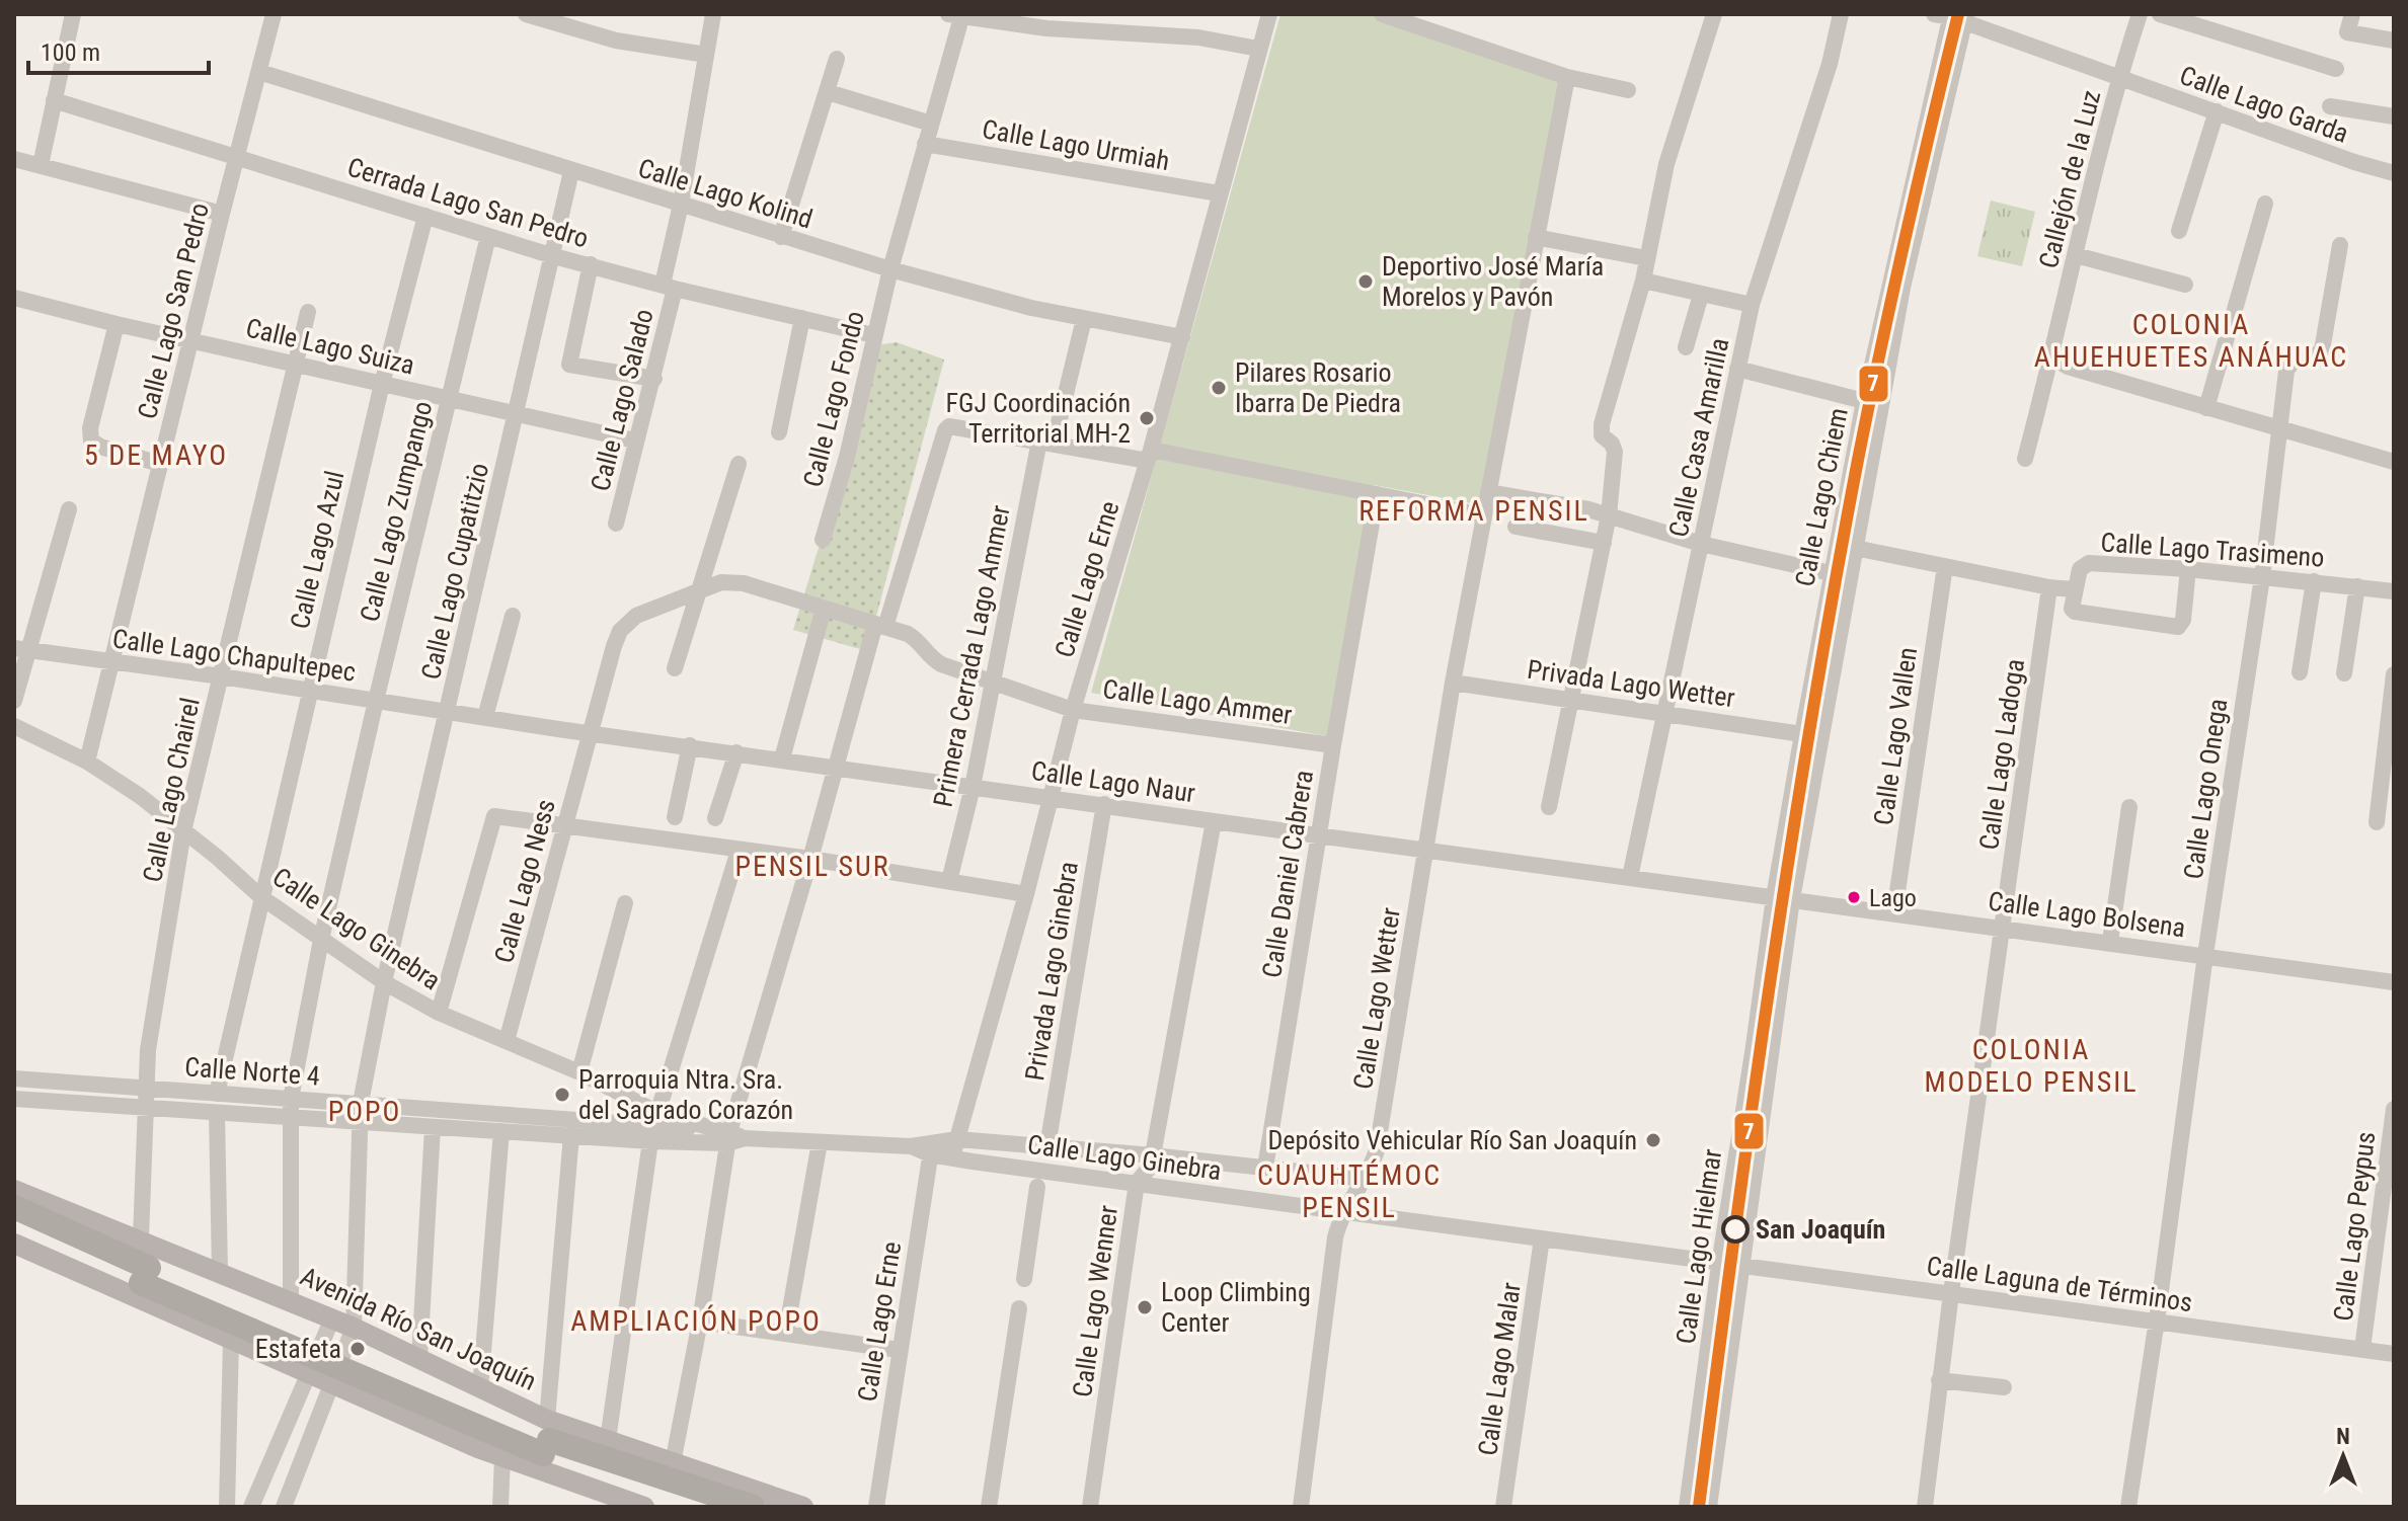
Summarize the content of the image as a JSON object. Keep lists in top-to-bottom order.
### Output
{
  "streets": {
    "highway": ["Avenida Río San Joaquín"],
    "street": [
      "Calle Lago Garda",
      "Calle Lago Urmiah",
      "Callejón de la Luz",
      "Calle Lago Kolind",
      "Cerrada Lago San Pedro",
      "Calle Lago San Pedro",
      "Calle Lago Suiza",
      "Calle Lago Fondo",
      "Calle Lago Salado",
      "Calle Casa Amarilla",
      "Calle Lago Chiem",
      "Calle Lago Zumpango",
      "Calle Lago Azul",
      "Calle Lago Trasimeno",
      "Calle Lago Cupatitzio",
      "Calle Lago Erne",
      "Calle Lago Chapultepec",
      "Primera Cerrada Lago Ammer",
      "Privada Lago Wetter",
      "Calle Lago Ammer",
      "Calle Lago Vallen",
      "Calle Lago Ladoga",
      "Calle Lago Naur",
      "Calle Lago Onega",
      "Calle Lago Chairel",
      "Calle Daniel Cabrera",
      "Calle Lago Ness",
      "Calle Lago Bolsena",
      "Calle Lago Ginebra",
      "Privada Lago Ginebra",
      "Calle Lago Wetter",
      "Calle Norte 4",
      "Calle Lago Peypus",
      "Calle Lago Hielmar",
      "Calle Laguna de Términos",
      "Calle Lago Wenner",
      "Calle Lago Malar"
    ]
  },
  "crossings": [
    ["Calle Lago Garda", "Callejón de la Luz"],
    ["Calle Lago Garda", "Calle Lago Chiem"],
    ["Calle Lago Urmiah", "Calle Lago Fondo"],
    ["Calle Lago Urmiah", "Calle Lago Erne"],
    ["Calle Lago Kolind", "Calle Lago San Pedro"],
    ["Calle Lago Kolind", "Calle Lago Fondo"],
    ["Calle Lago Kolind", "Calle Lago Salado"],
    ["Calle Lago Kolind", "Calle Lago Cupatitzio"],
    ["Calle Lago Kolind", "Calle Lago Erne"],
    ["Calle Lago Kolind", "Primera Cerrada Lago Ammer"],
    ["Cerrada Lago San Pedro", "Calle Lago San Pedro"],
    ["Cerrada Lago San Pedro", "Calle Lago Fondo"],
    ["Cerrada Lago San Pedro", "Calle Lago Salado"],
    ["Cerrada Lago San Pedro", "Calle Lago Zumpango"],
    ["Cerrada Lago San Pedro", "Calle Lago Azul"],
    ["Cerrada Lago San Pedro", "Calle Lago Cupatitzio"],
    ["Calle Lago San Pedro", "Calle Lago Suiza"],
    ["Calle Lago San Pedro", "Calle Lago Chapultepec"],
    ["Calle Lago San Pedro", "Calle Lago Ginebra"],
    ["Calle Lago Suiza", "Calle Lago Salado"],
    ["Calle Lago Suiza", "Calle Lago Zumpango"],
    ["Calle Lago Suiza", "Calle Lago Azul"],
    ["Calle Lago Suiza", "Calle Lago Cupatitzio"],
    ["Calle Lago Suiza", "Calle Lago Chairel"],
    ["Calle Casa Amarilla", "Privada Lago Wetter"],
    ["Calle Casa Amarilla", "Calle Lago Naur"],
    ["Calle Lago Chiem", "Privada Lago Wetter"],
    ["Calle Lago Chiem", "Calle Lago Naur"],
    ["Calle Lago Chiem", "Calle Lago Bolsena"],
    ["Calle Lago Chiem", "Calle Lago Hielmar"],
    ["Calle Lago Zumpango", "Calle Lago Chapultepec"],
    ["Calle Lago Zumpango", "Calle Lago Ginebra"],
    ["Calle Lago Zumpango", "Calle Norte 4"],
    ["Calle Lago Zumpango", "Avenida Río San Joaquín"],
    ["Calle Lago Azul", "Calle Lago Chapultepec"],
    ["Calle Lago Azul", "Calle Lago Ginebra"],
    ["Calle Lago Azul", "Calle Norte 4"],
    ["Calle Lago Trasimeno", "Calle Lago Onega"],
    ["Calle Lago Cupatitzio", "Calle Lago Chapultepec"],
    ["Calle Lago Cupatitzio", "Calle Lago Naur"],
    ["Calle Lago Cupatitzio", "Calle Lago Ginebra"],
    ["Calle Lago Cupatitzio", "Calle Norte 4"],
    ["Calle Lago Cupatitzio", "Avenida Río San Joaquín"],
    ["Calle Lago Erne", "Calle Lago Ammer"],
    ["Calle Lago Erne", "Calle Lago Naur"],
    ["Calle Lago Erne", "Calle Lago Ginebra"],
    ["Calle Lago Chapultepec", "Calle Lago Naur"],
    ["Calle Lago Chapultepec", "Calle Lago Chairel"],
    ["Primera Cerrada Lago Ammer", "Calle Lago Ammer"],
    ["Primera Cerrada Lago Ammer", "Calle Lago Naur"],
    ["Privada Lago Wetter", "Calle Lago Wetter"],
    ["Calle Lago Ammer", "Calle Lago Naur"],
    ["Calle Lago Ammer", "Calle Daniel Cabrera"],
    ["Calle Lago Ammer", "Calle Lago Ness"],
    ["Calle Lago Vallen", "Calle Lago Bolsena"],
    ["Calle Lago Ladoga", "Calle Lago Bolsena"],
    ["Calle Lago Ladoga", "Calle Laguna de Términos"],
    ["Calle Lago Naur", "Calle Daniel Cabrera"],
    ["Calle Lago Naur", "Calle Lago Ness"],
    ["Calle Lago Naur", "Calle Lago Bolsena"],
    ["Calle Lago Naur", "Privada Lago Ginebra"],
    ["Calle Lago Naur", "Calle Lago Wetter"],
    ["Calle Lago Naur", "Calle Lago Hielmar"],
    ["Calle Lago Naur", "Calle Lago Wenner"],
    ["Calle Lago Onega", "Calle Lago Bolsena"],
    ["Calle Lago Onega", "Calle Laguna de Términos"],
    ["Calle Lago Chairel", "Calle Lago Ginebra"],
    ["Calle Lago Chairel", "Calle Norte 4"],
    ["Calle Lago Chairel", "Avenida Río San Joaquín"],
    ["Calle Daniel Cabrera", "Calle Lago Ginebra"],
    ["Calle Lago Ness", "Calle Lago Ginebra"],
    ["Calle Lago Bolsena", "Calle Lago Hielmar"],
    ["Calle Lago Ginebra", "Privada Lago Ginebra"],
    ["Calle Lago Ginebra", "Calle Lago Wetter"],
    ["Calle Lago Ginebra", "Calle Norte 4"],
    ["Calle Lago Ginebra", "Calle Lago Hielmar"],
    ["Calle Lago Ginebra", "Calle Laguna de Términos"],
    ["Calle Lago Ginebra", "Calle Lago Wenner"],
    ["Calle Lago Ginebra", "Calle Lago Malar"],
    ["Calle Lago Peypus", "Calle Laguna de Términos"],
    ["Calle Lago Hielmar", "Calle Laguna de Términos"]
  ],
  "districts": [
    "COLONIA AHUEHUETES ANÁHUAC",
    "5 DE MAYO",
    "REFORMA PENSIL",
    "PENSIL SUR",
    "COLONIA MODELO PENSIL",
    "POPO",
    "CUAUHTÉMOC PENSIL",
    "AMPLIACIÓN POPO"
  ],
  "places": [
    "Deportivo José María Morelos y Pavón",
    "Pilares Rosario Ibarra De Piedra",
    "FGJ Coordinación Territorial MH-2",
    "Lago",
    "Parroquia Ntra. Sra. del Sagrado Corazón",
    "Depósito Vehicular Río San Joaquín",
    "San Joaquín",
    "Loop Climbing Center",
    "Estafeta"
  ],
  "lines": ["transit line 7"],
  "scale_bar": "100 m",
  "north": "top"
}
